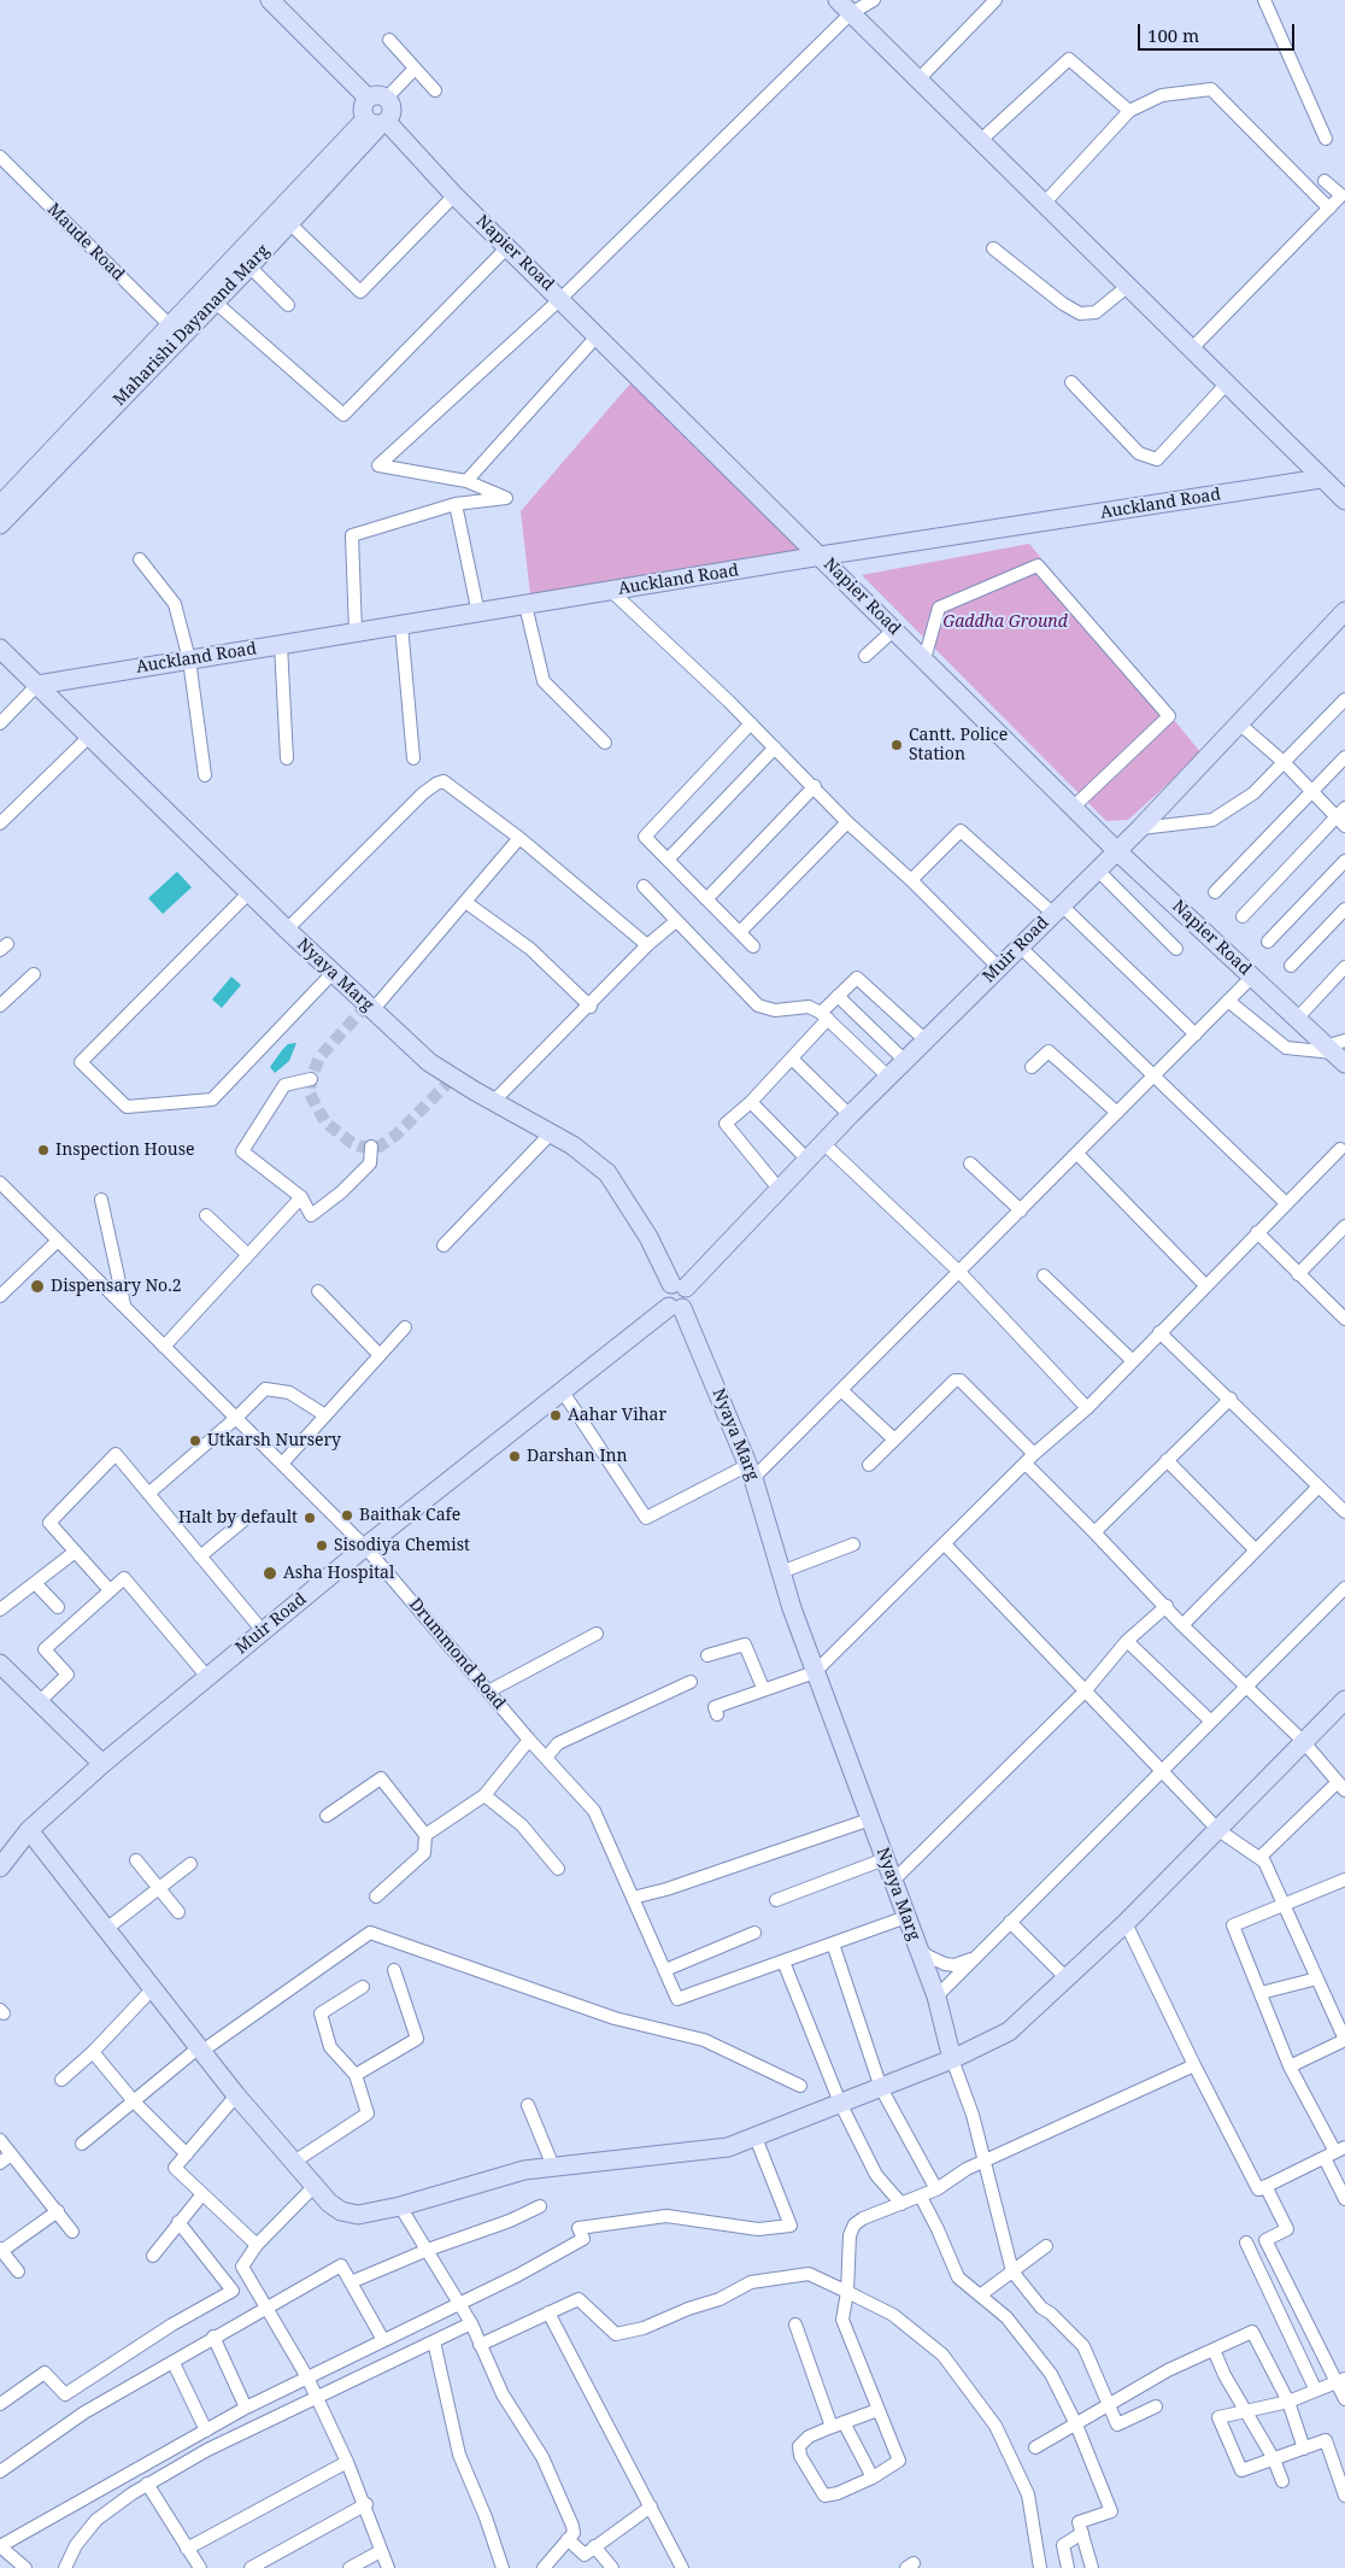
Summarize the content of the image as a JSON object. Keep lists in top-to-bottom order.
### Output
{
  "streets": {
    "street": [
      "Maude Road",
      "Napier Road",
      "Maharishi Dayanand Marg",
      "Auckland Road",
      "Muir Road",
      "Nyaya Marg",
      "Drummond Road"
    ]
  },
  "crossings": [
    ["Maude Road", "Maharishi Dayanand Marg"],
    ["Napier Road", "Maharishi Dayanand Marg"],
    ["Napier Road", "Auckland Road"],
    ["Napier Road", "Muir Road"],
    ["Auckland Road", "Nyaya Marg"],
    ["Muir Road", "Nyaya Marg"],
    ["Muir Road", "Drummond Road"],
    ["Nyaya Marg", "Drummond Road"]
  ],
  "parks": ["Gaddha Ground"],
  "places": [
    "Cantt. Police Station",
    "Inspection House",
    "Dispensary No.2",
    "Aahar Vihar",
    "Utkarsh Nursery",
    "Darshan Inn",
    "Baithak Cafe",
    "Halt by default",
    "Sisodiya Chemist",
    "Asha Hospital"
  ],
  "scale_bar": "100 m"
}
